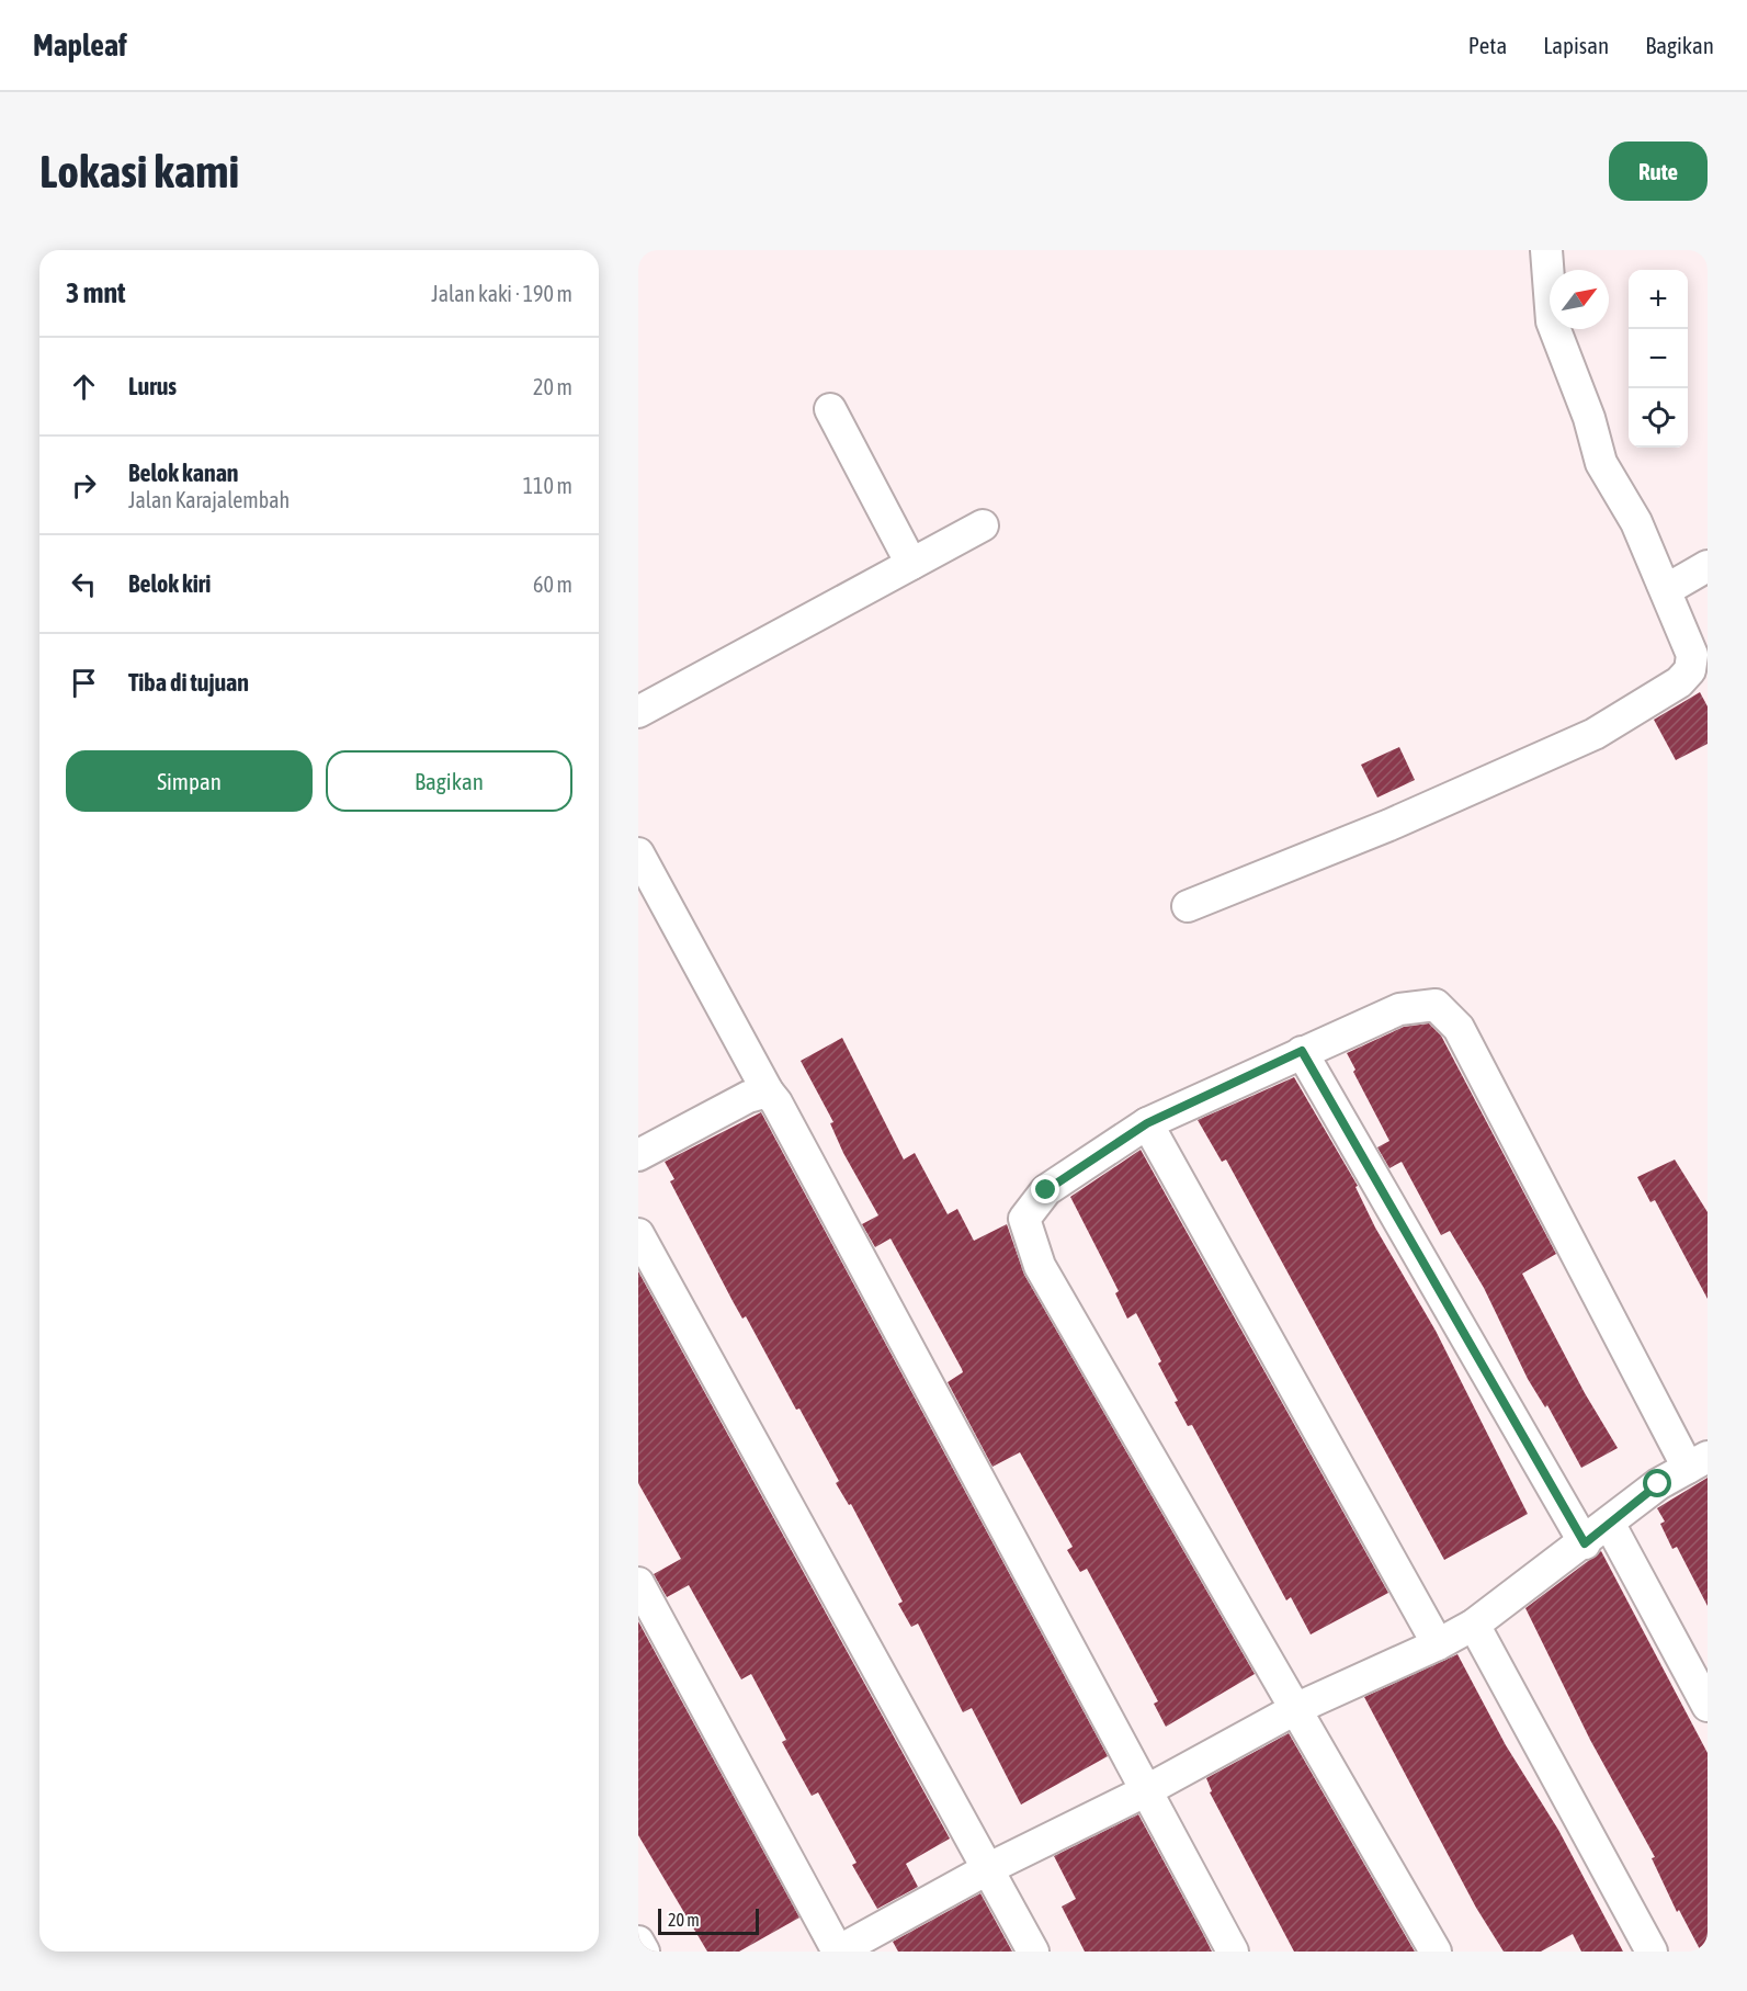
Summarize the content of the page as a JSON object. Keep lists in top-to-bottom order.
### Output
{
  "scale_bar": "20 m",
  "north": "top right",
  "page": {
    "header": "Mapleaf",
    "nav": ["Peta", "Lapisan", "Bagikan"],
    "buttons": [
      "Rute",
      ["Simpan", "Bagikan"]
    ],
    "title": "Lokasi kami",
    "heading": ["3 mnt", "Jalan kaki · 190 m"],
    "map_buttons": ["+", "−"],
    "list": [
      ["Lurus", "20 m"],
      ["Belok kanan", "Jalan Karajalembah", "110 m"],
      ["Belok kiri", "60 m"],
      "Tiba di tujuan"
    ],
    "scale": "20 m"
  }
}
